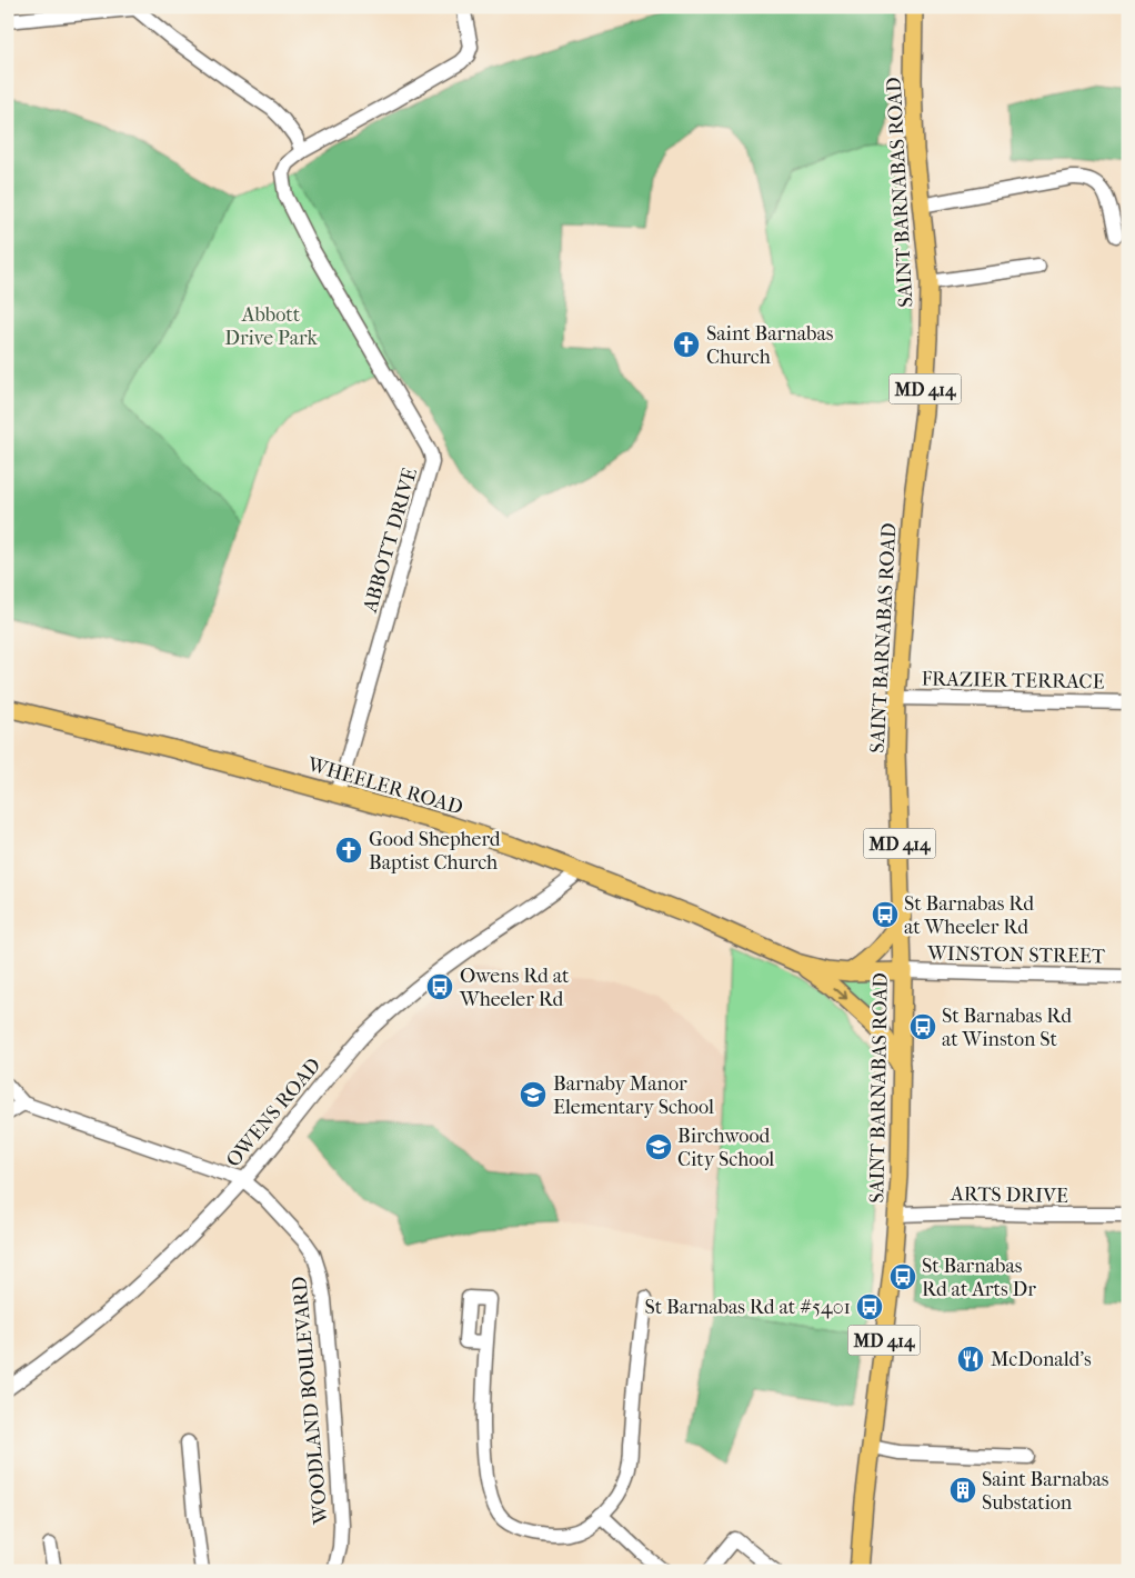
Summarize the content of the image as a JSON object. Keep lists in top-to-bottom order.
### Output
{
  "streets": {
    "main road": ["SAINT BARNABAS ROAD", "MD 414", "WHEELER ROAD"],
    "street": [
      "ABBOTT DRIVE",
      "FRAZIER TERRACE",
      "WINSTON STREET",
      "OWENS ROAD",
      "ARTS DRIVE",
      "WOODLAND BOULEVARD"
    ]
  },
  "crossings": [
    ["SAINT BARNABAS ROAD", "FRAZIER TERRACE"],
    ["SAINT BARNABAS ROAD", "WHEELER ROAD"],
    ["SAINT BARNABAS ROAD", "WINSTON STREET"],
    ["SAINT BARNABAS ROAD", "ARTS DRIVE"],
    ["ABBOTT DRIVE", "WHEELER ROAD"],
    ["WHEELER ROAD", "WINSTON STREET"],
    ["WHEELER ROAD", "OWENS ROAD"],
    ["OWENS ROAD", "WOODLAND BOULEVARD"]
  ],
  "parks": ["Abbott Drive Park"],
  "places": {
    "church": ["Saint Barnabas Church", "Good Shepherd Baptist Church"],
    "bus stop": [
      "St Barnabas Rd at Wheeler Rd",
      "Owens Rd at Wheeler Rd",
      "St Barnabas Rd at Winston St",
      "St Barnabas Rd at Arts Dr",
      "St Barnabas Rd at #5401"
    ],
    "school or university": ["Barnaby Manor Elementary School", "Birchwood City School"],
    "restaurant": ["McDonald's"],
    "building": ["Saint Barnabas Substation"]
  }
}
